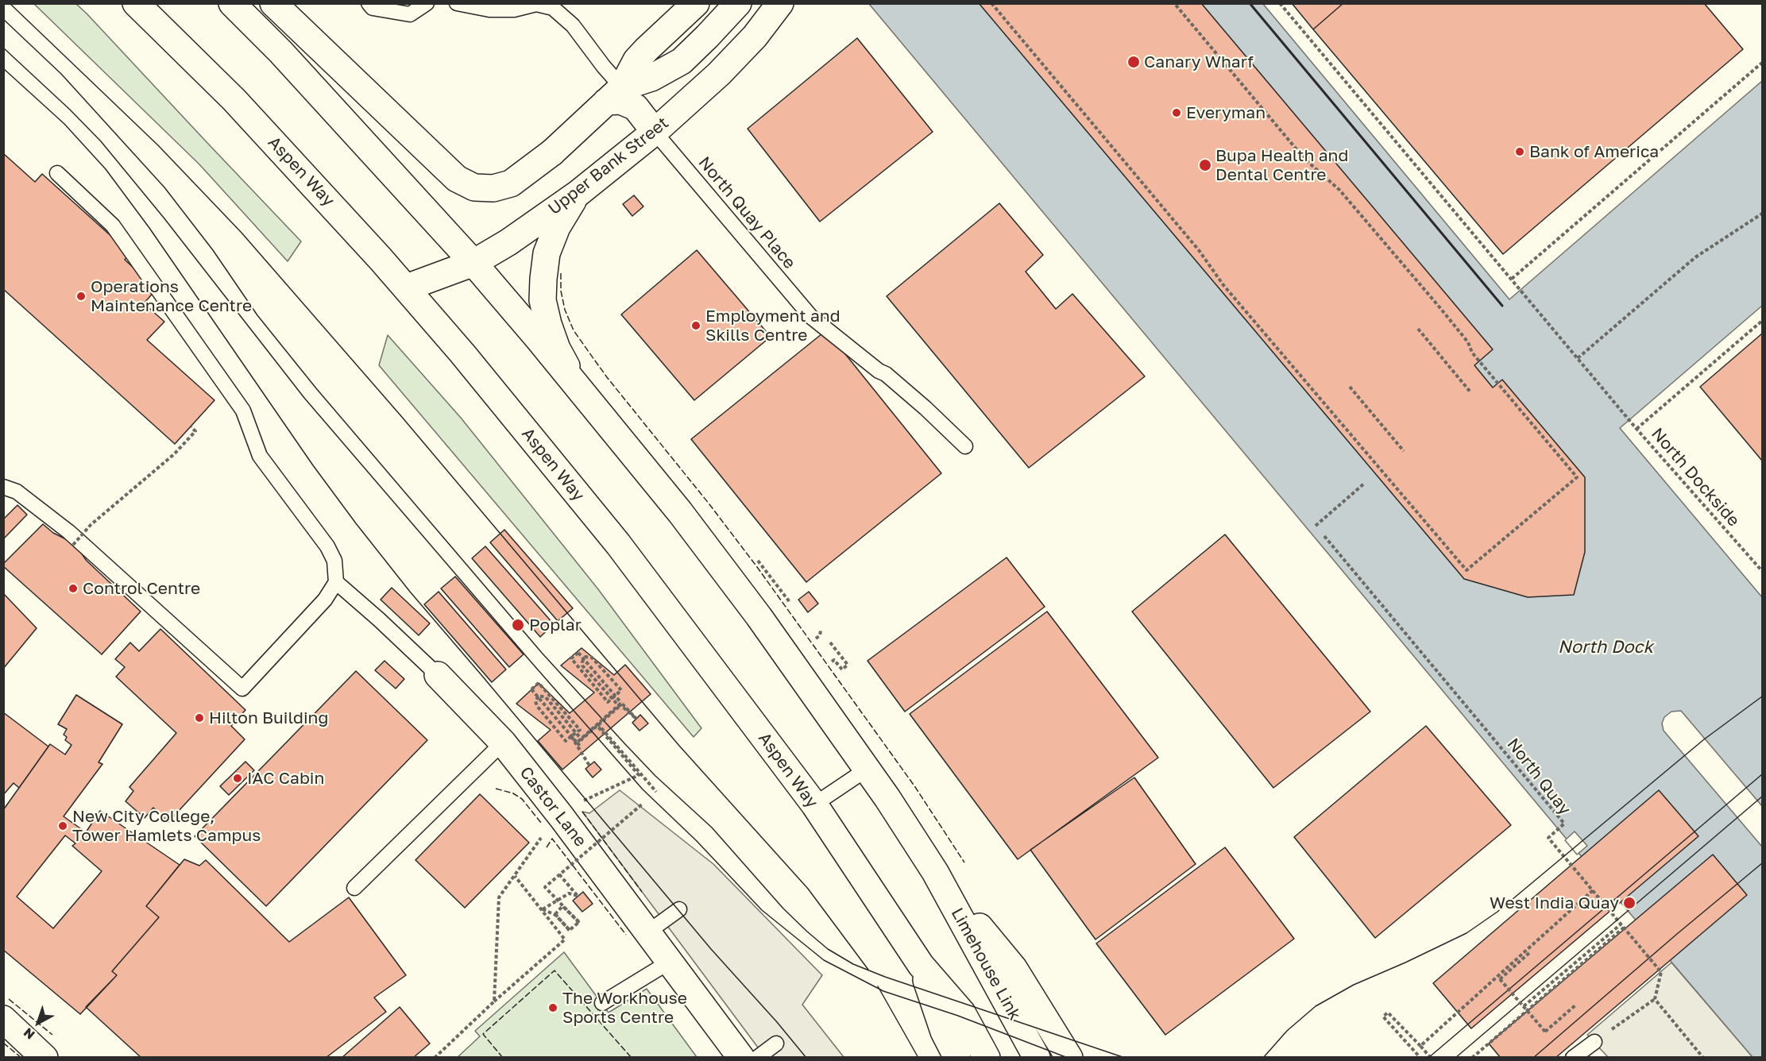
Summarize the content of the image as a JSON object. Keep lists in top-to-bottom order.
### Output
{
  "streets": {
    "main road": [
      "Upper Bank Street",
      "Aspen Way",
      "Castor Lane",
      "Limehouse Link"
    ],
    "lane": ["North Quay Place"],
    "path": ["North Dockside", "North Quay"]
  },
  "crossings": [
    ["Upper Bank Street", "Aspen Way"],
    ["Upper Bank Street", "North Quay Place"]
  ],
  "water": ["North Dock"],
  "places": [
    "Canary Wharf",
    "Everyman",
    "Bank of America",
    "Bupa Health and Dental Centre",
    "Operations Maintenance Centre",
    "Employment and Skills Centre",
    "Control Centre",
    "Poplar",
    "Hilton Building",
    "IAC Cabin",
    "New City College, Tower Hamlets Campus",
    "West India Quay",
    "The Workhouse Sports Centre"
  ],
  "north": "bottom left"
}
